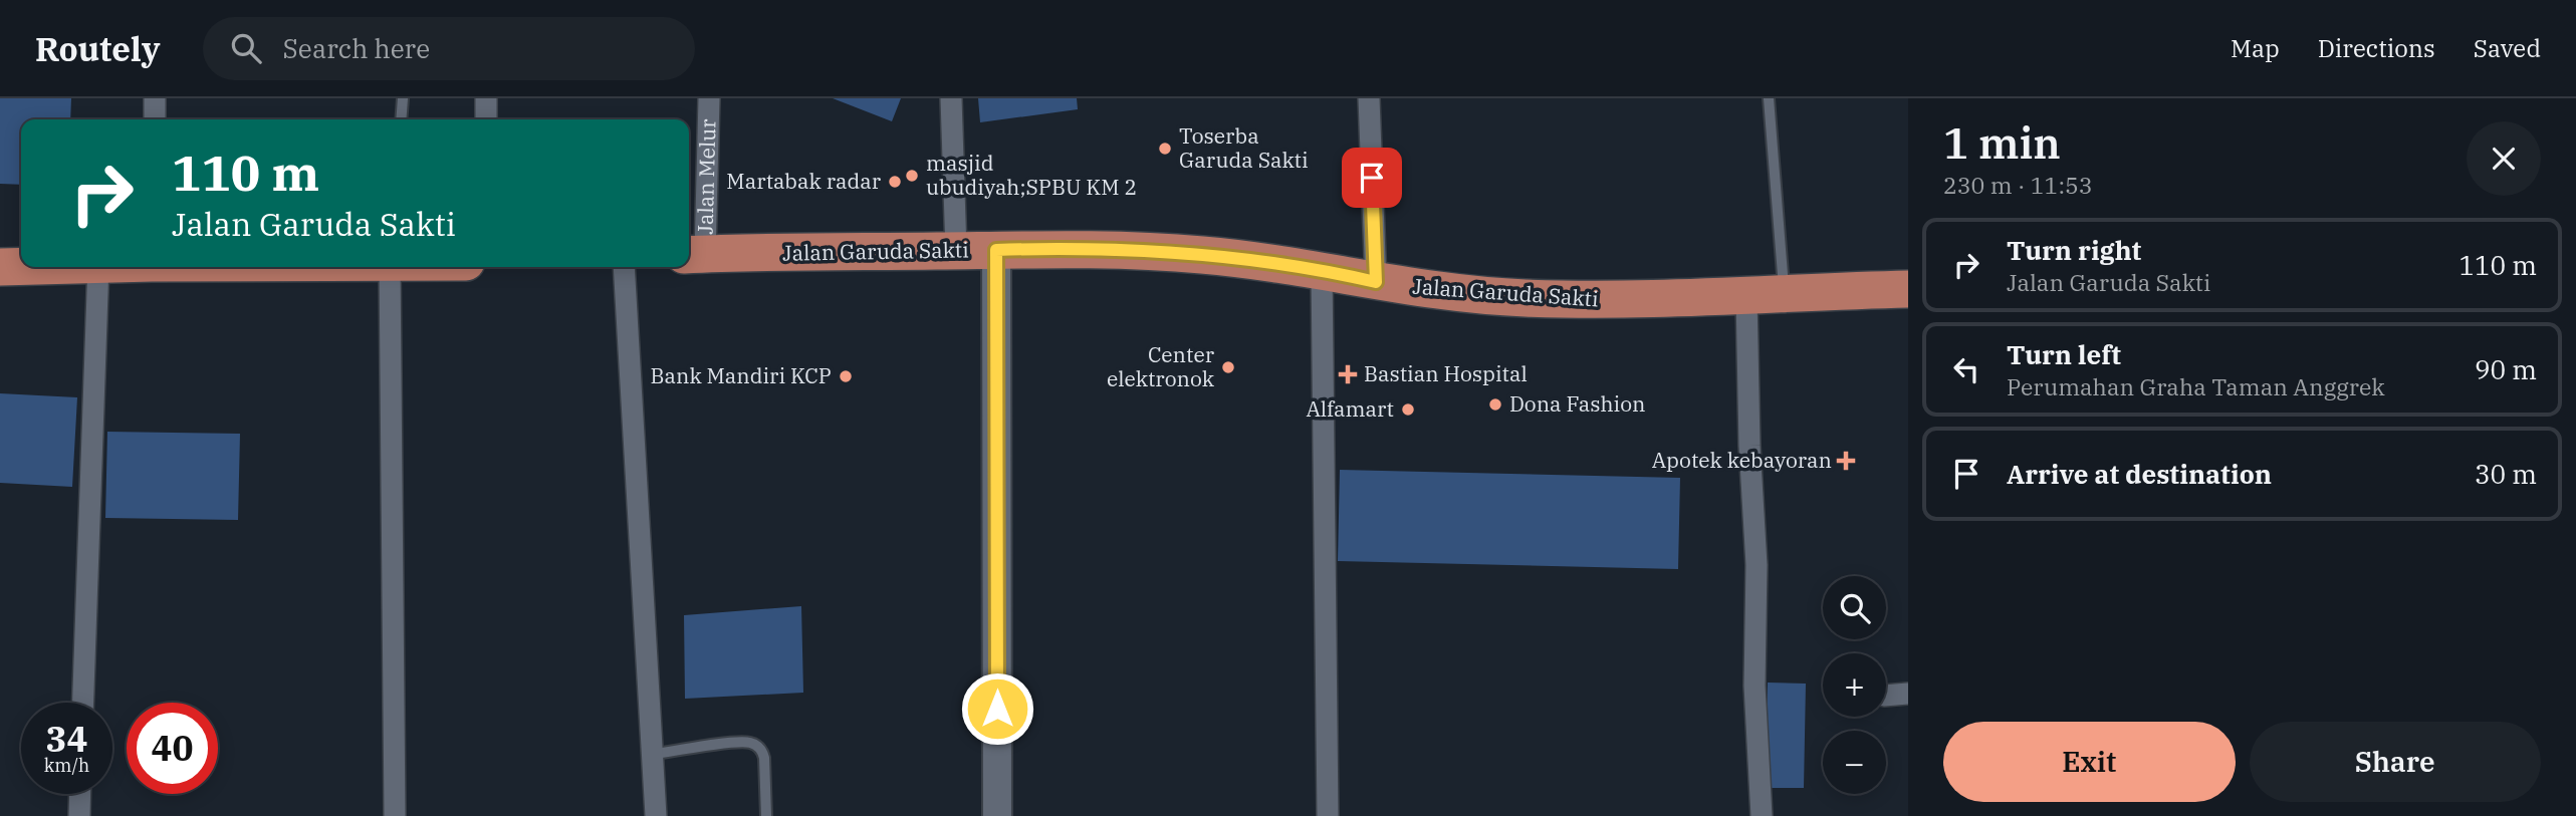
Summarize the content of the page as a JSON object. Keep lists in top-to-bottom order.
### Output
{
  "streets": {
    "highway": ["Jalan Garuda Sakti"],
    "street": ["Jalan Melur"]
  },
  "crossings": [
    ["Jalan Melur", "Jalan Garuda Sakti"]
  ],
  "places": {
    "other": [
      "Toserba Garuda Sakti",
      "masjid ubudiyah;SPBU KM 2",
      "Martabak radar",
      "Center elektronok",
      "Bank Mandiri KCP",
      "Dona Fashion",
      "Alfamart"
    ],
    "health": ["Bastian Hospital", "Apotek kebayoran"]
  },
  "page": {
    "header": "Routely",
    "search": "Search here",
    "nav": ["Map", "Directions", "Saved"],
    "heading": ["1 min", "230 m · 11:53"],
    "turn": ["110 m", "Jalan Garuda Sakti"],
    "list": [
      {
        "name": "Turn right",
        "note": "Jalan Garuda Sakti",
        "value": "110 m"
      },
      {
        "name": "Turn left",
        "note": "Perumahan Graha Taman Anggrek",
        "value": "90 m"
      },
      {
        "name": "Arrive at destination",
        "value": "30 m"
      }
    ],
    "map_buttons": ["+", "−"],
    "speed": "34 km/h",
    "limit": "40",
    "buttons": ["Exit", "Share"]
  }
}
